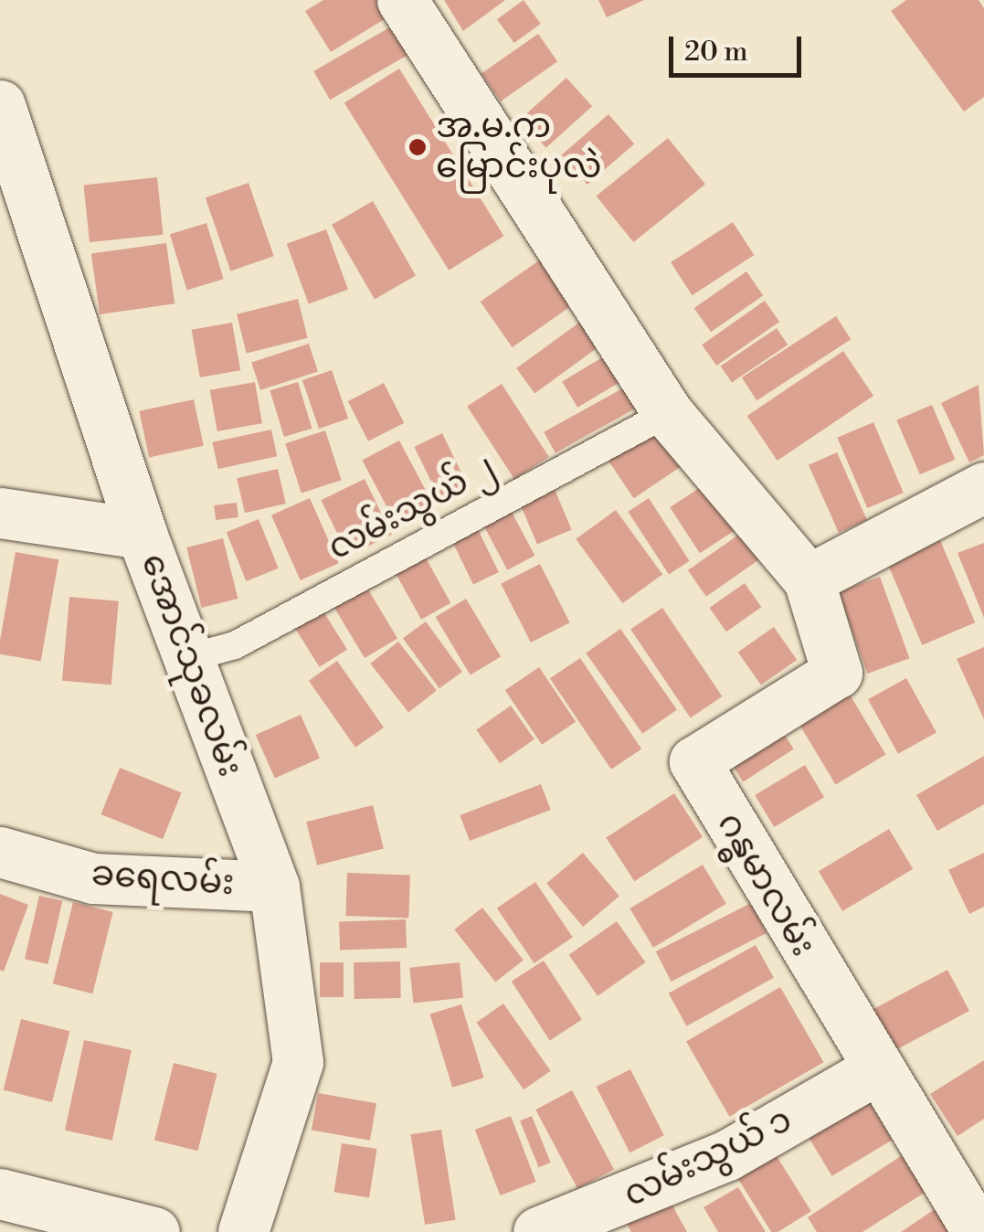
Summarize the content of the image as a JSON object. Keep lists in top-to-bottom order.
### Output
{
  "streets": {
    "street": [
      "အောင်သုခလမ်း",
      "ခရေလမ်း",
      "ဂန္ဓမာလမ်း",
      "လမ်းသွယ် ၁"
    ],
    "lane": ["လမ်းသွယ် ၂"]
  },
  "crossings": [
    ["လမ်းသွယ် ၂", "အောင်သုခလမ်း"],
    ["လမ်းသွယ် ၂", "ဂန္ဓမာလမ်း"],
    ["အောင်သုခလမ်း", "ခရေလမ်း"],
    ["ဂန္ဓမာလမ်း", "လမ်းသွယ် ၁"]
  ],
  "places": ["အ.မ.က မြောင်းပုလဲ"],
  "scale_bar": "20 m"
}
